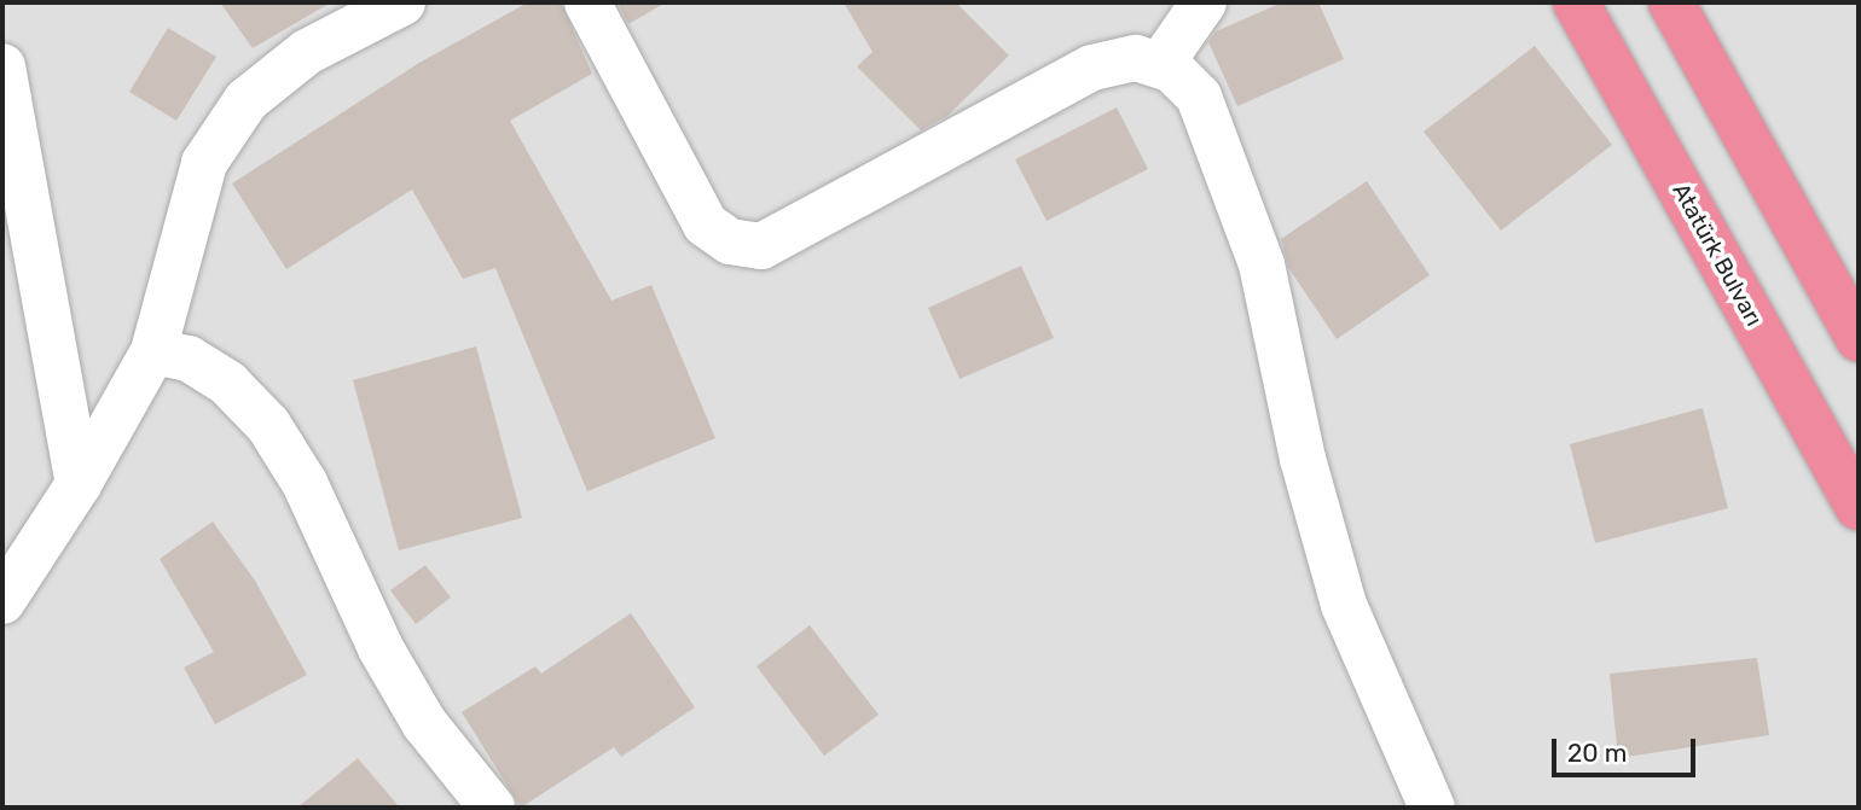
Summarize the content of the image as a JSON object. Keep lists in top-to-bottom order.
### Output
{
  "streets": {
    "highway": ["Atatürk Bulvarı"]
  },
  "scale_bar": "20 m"
}
